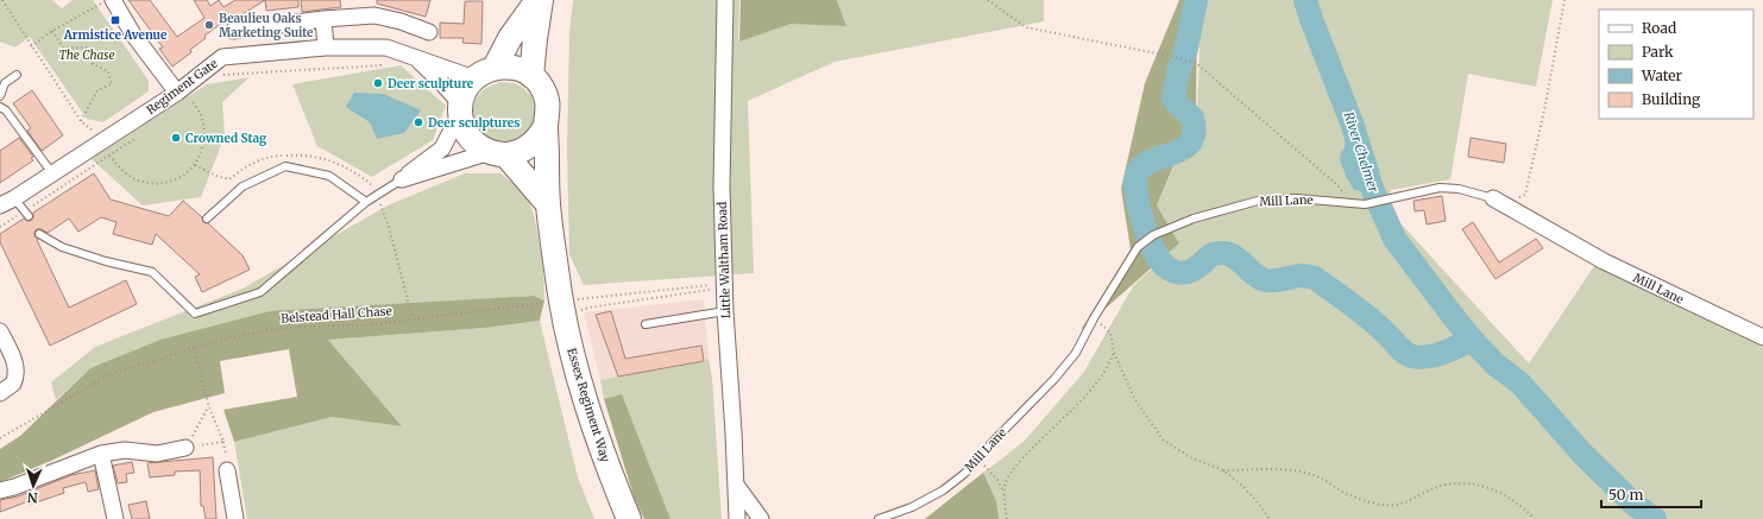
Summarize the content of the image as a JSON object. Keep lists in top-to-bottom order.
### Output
{
  "streets": {
    "main road": ["Essex Regiment Way"],
    "street": ["Regiment Gate", "Mill Lane", "Little Waltham Road"],
    "path": ["Belstead Hall Chase"]
  },
  "crossings": [
    ["Regiment Gate", "Essex Regiment Way"],
    ["Little Waltham Road", "Belstead Hall Chase"],
    ["Belstead Hall Chase", "Essex Regiment Way"]
  ],
  "water": ["River Chelmer"],
  "parks": ["The Chase"],
  "places": {
    "transit": ["Armistice Avenue"],
    "other": [
      "Beaulieu Oaks Marketing Suite",
      "Deer sculpture",
      "Deer sculptures",
      "Crowned Stag"
    ]
  },
  "legend": [
    "Road",
    "Park",
    "Water",
    "Building"
  ],
  "scale_bar": "50 m",
  "north": "bottom"
}
